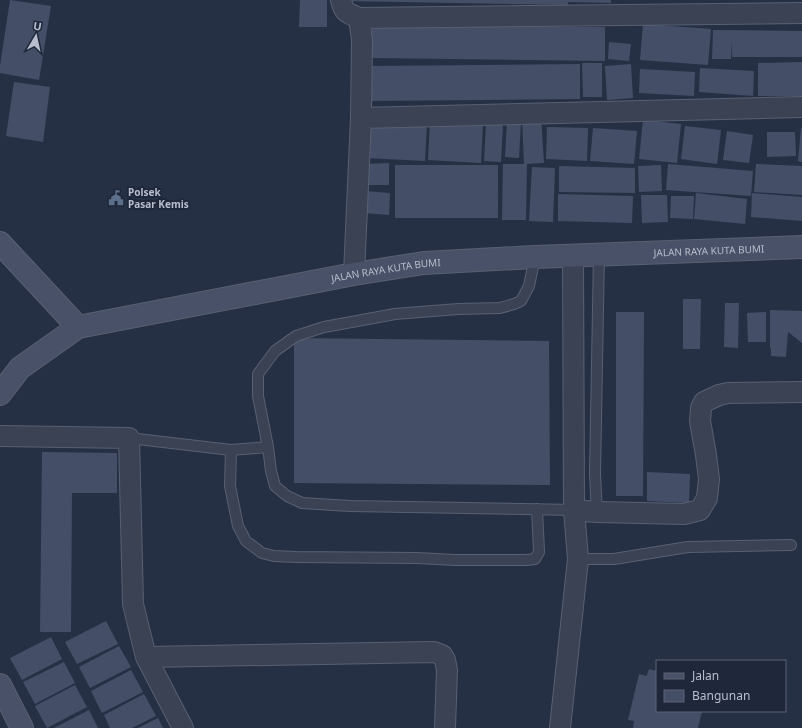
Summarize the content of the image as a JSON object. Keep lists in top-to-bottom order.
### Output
{
  "streets": {
    "street": ["JALAN RAYA KUTA BUMI"]
  },
  "places": {
    "public building": ["Polsek Pasar Kemis"]
  },
  "legend": ["Jalan", "Bangunan"],
  "north": "top"
}
